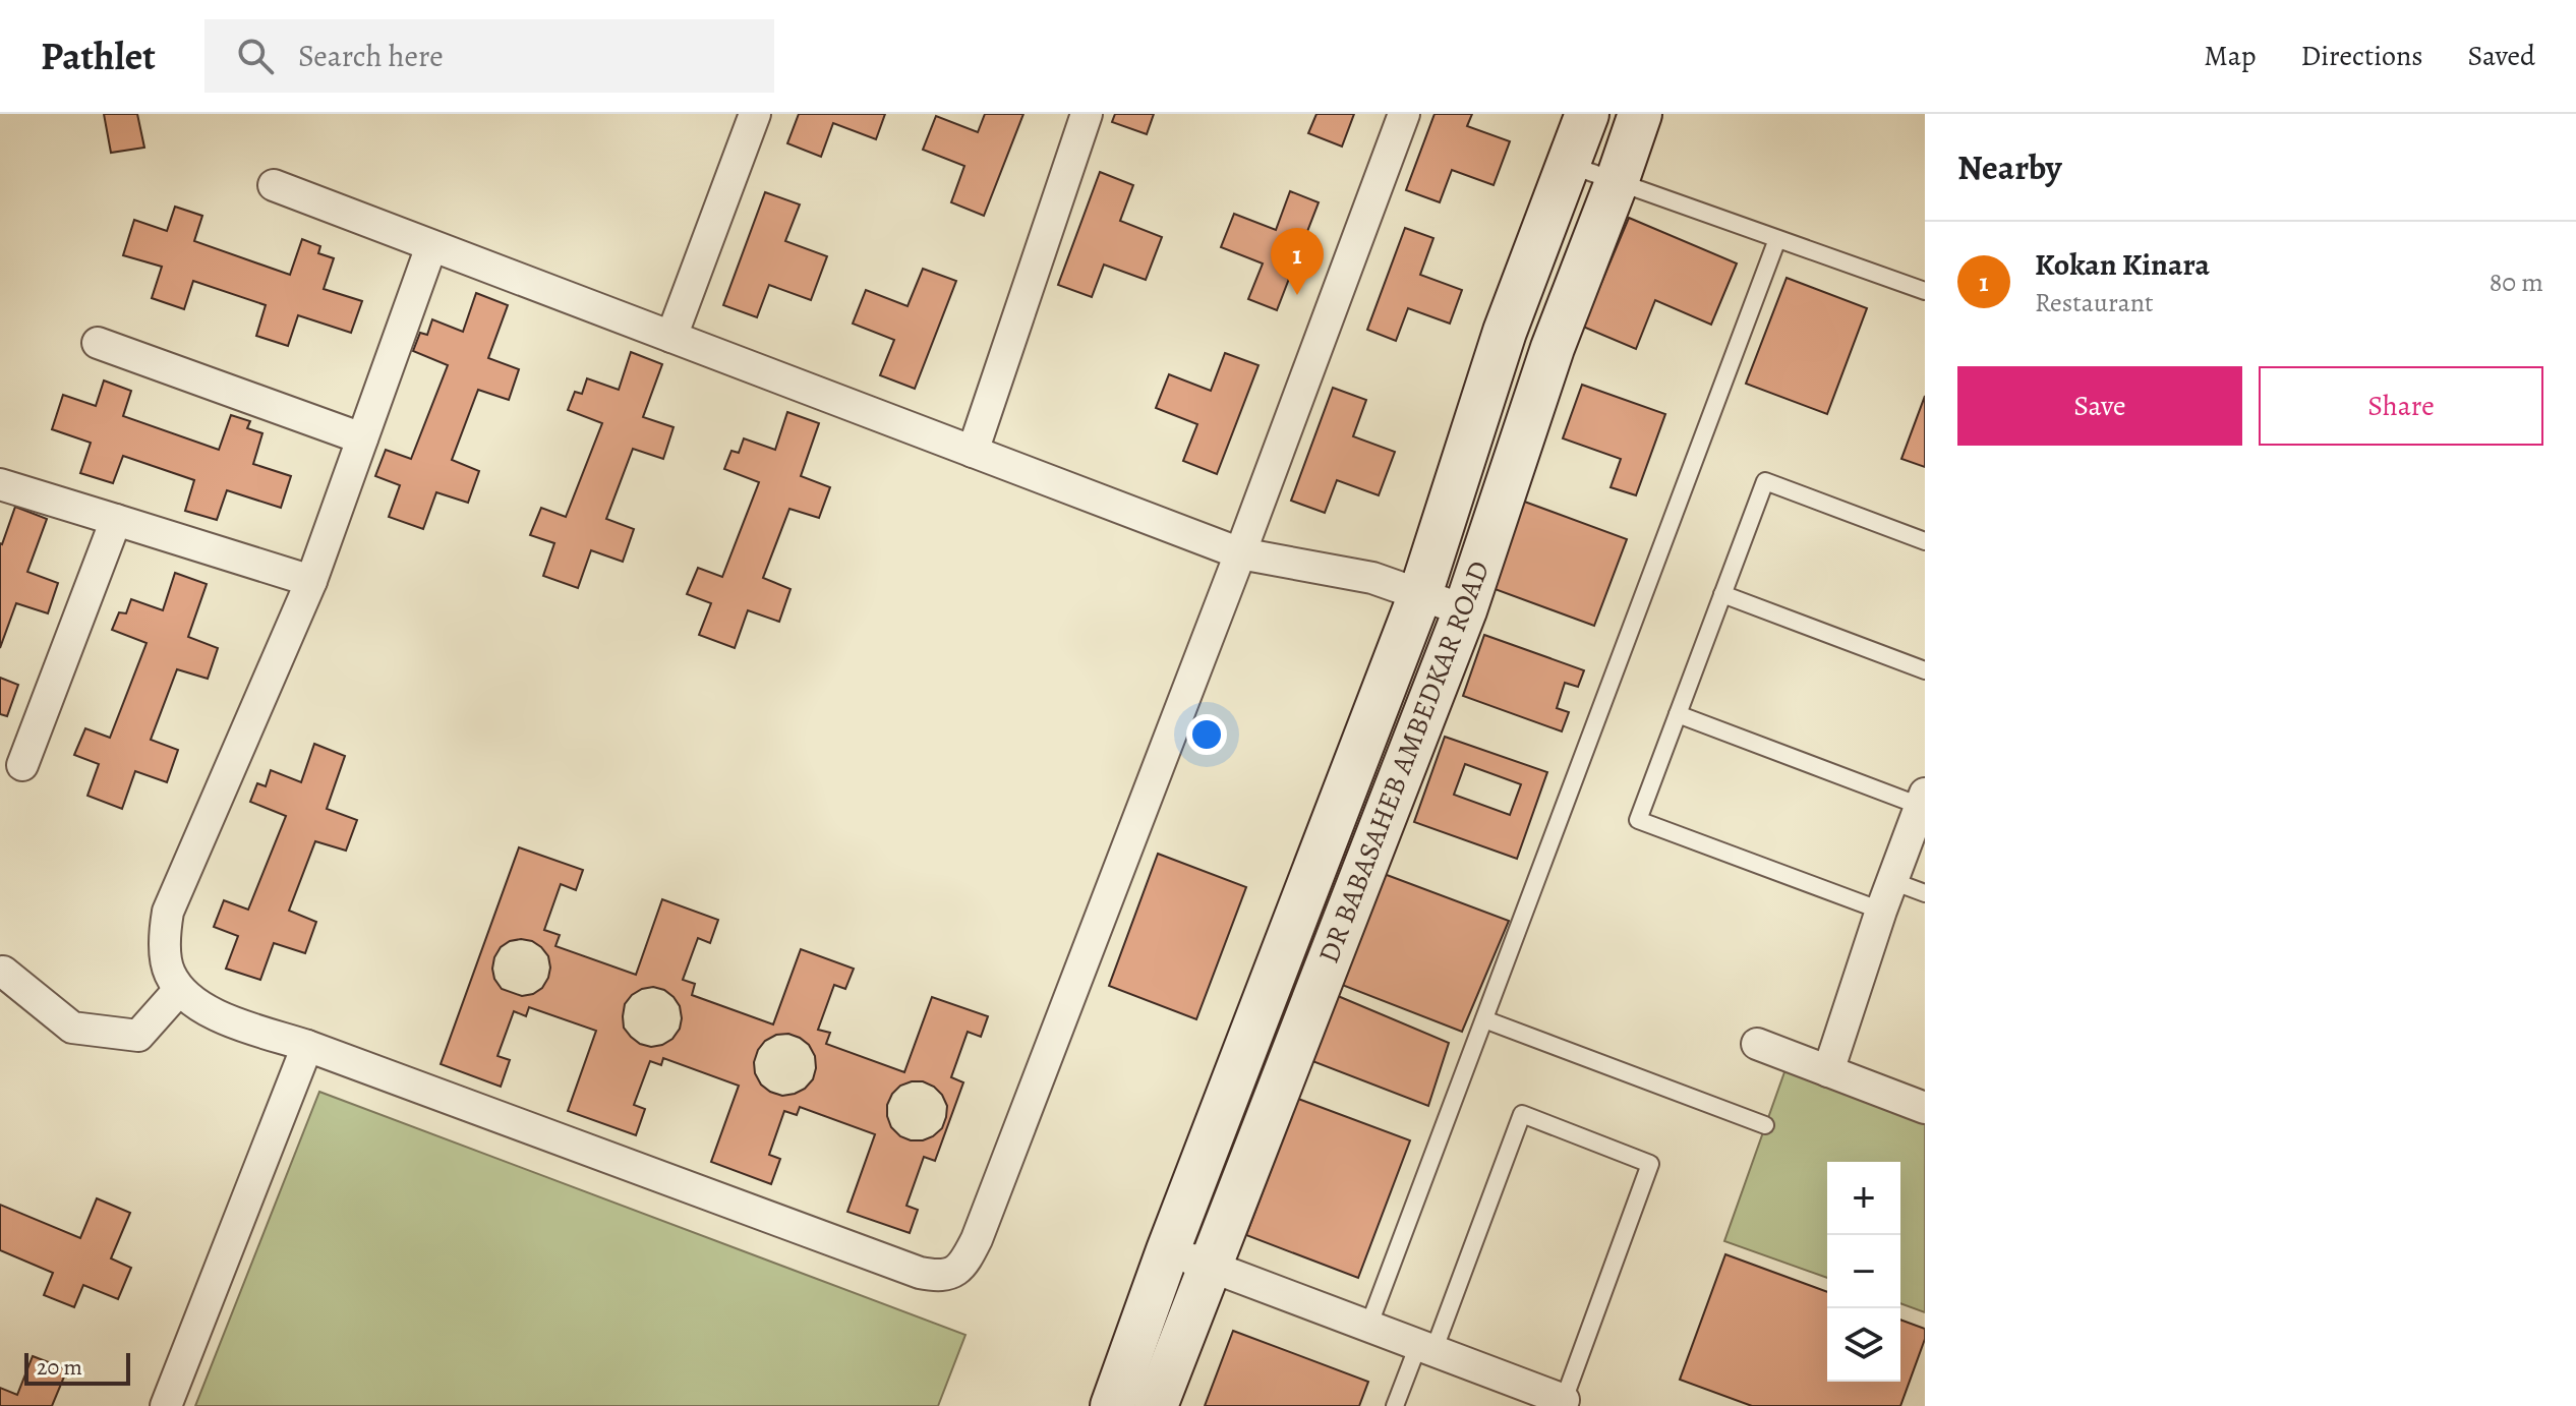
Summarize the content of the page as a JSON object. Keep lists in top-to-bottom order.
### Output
{
  "streets": {
    "main road": ["DR BABASAHEB AMBEDKAR ROAD"]
  },
  "scale_bar": "20 m",
  "page": {
    "header": "Pathlet",
    "search": "Search here",
    "nav": ["Map", "Directions", "Saved"],
    "heading": "Nearby",
    "list": [
      {
        "mark": "1",
        "name": "Kokan Kinara",
        "note": "Restaurant",
        "value": "80 m"
      }
    ],
    "pins": "1",
    "buttons": ["Save", "Share"],
    "map_buttons": ["+", "−"],
    "scale": "20 m"
  }
}
